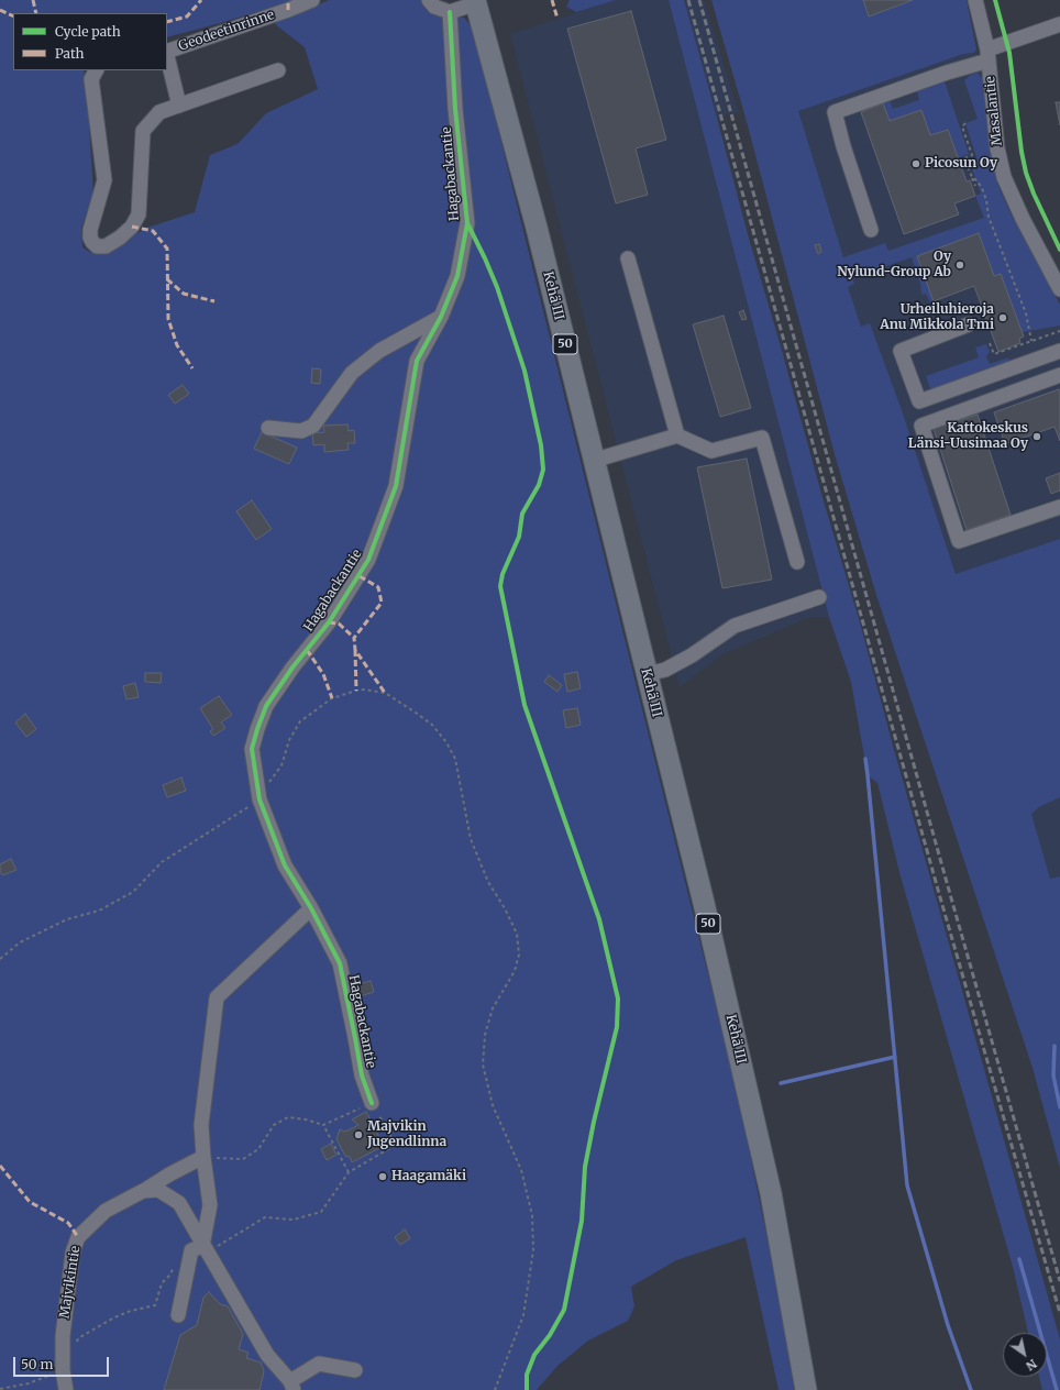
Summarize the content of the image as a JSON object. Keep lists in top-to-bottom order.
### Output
{
  "streets": {
    "highway": ["Kehä III", "50"],
    "street": [
      "Geodeetinrinne",
      "Masalantie",
      "Hagabackantie",
      "Majvikintie"
    ]
  },
  "places": [
    "Picosun Oy",
    "Oy Nylund-Group Ab",
    "Urheiluhieroja Anu Mikkola Tmi",
    "Kattokeskus Länsi-Uusimaa Oy",
    "Majvikin Jugendlinna",
    "Haagamäki"
  ],
  "legend": ["Cycle path", "Path"],
  "scale_bar": "50 m",
  "north": "bottom right"
}
